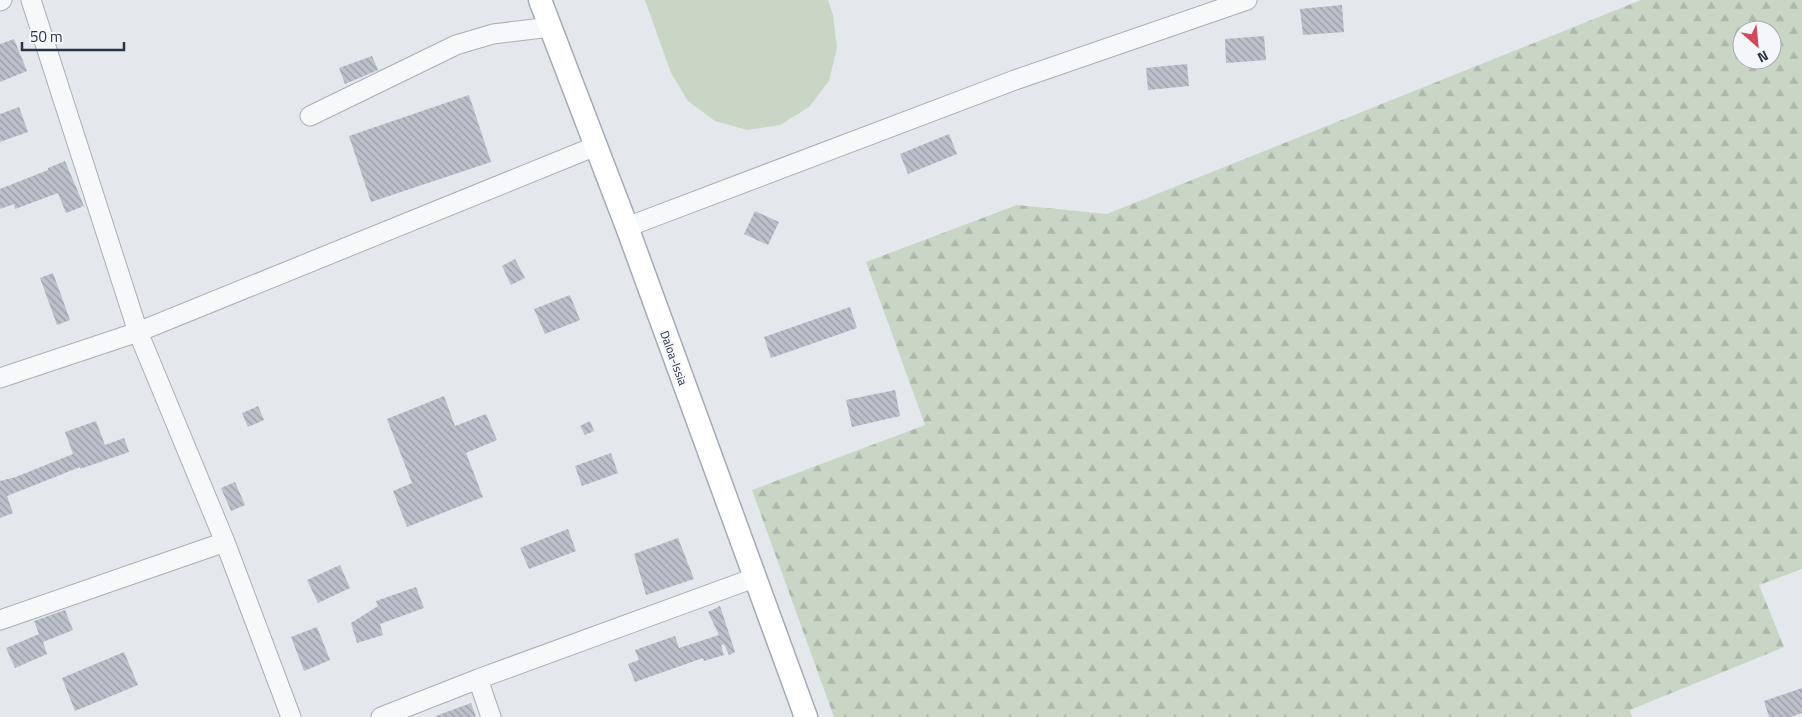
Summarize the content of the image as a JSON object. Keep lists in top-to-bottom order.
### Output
{
  "streets": {
    "main road": ["Daloa-Issia"]
  },
  "scale_bar": "50 m",
  "north": "bottom right"
}
